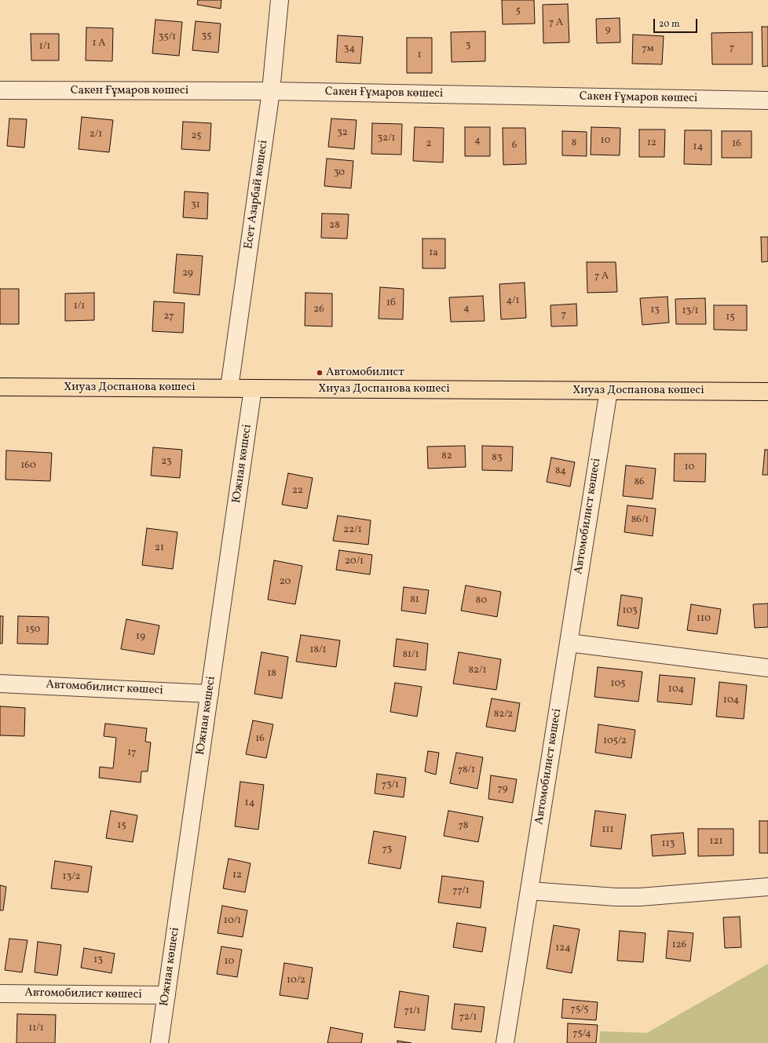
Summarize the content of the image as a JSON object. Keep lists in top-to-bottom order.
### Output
{
  "streets": {
    "main road": ["Хиуаз Доспанова көшесі"],
    "street": [
      "Сакен Ғұмаров көшесі",
      "Есет Азарбай көшесі",
      "Южная көшесі",
      "Автомобилист көшесі"
    ]
  },
  "crossings": [
    ["Сакен Ғұмаров көшесі", "Есет Азарбай көшесі"],
    ["Есет Азарбай көшесі", "Хиуаз Доспанова көшесі"],
    ["Хиуаз Доспанова көшесі", "Южная көшесі"],
    ["Хиуаз Доспанова көшесі", "Автомобилист көшесі"],
    ["Южная көшесі", "Автомобилист көшесі"]
  ],
  "places": ["Автомобилист"],
  "house_numbers": [
    "5",
    "7 А",
    "9",
    "35",
    "35/1",
    "1 А",
    "3",
    "1/1",
    "7",
    "34",
    "7м",
    "1",
    "32",
    "2/1",
    "25",
    "32/1",
    "4",
    "10",
    "8",
    "12",
    "2",
    "16",
    "6",
    "14",
    "30",
    "31",
    "28",
    "1а",
    "29",
    "7 А",
    "4/1",
    "1б",
    "1/1",
    "4",
    "26",
    "13",
    "13/1",
    "7",
    "27",
    "15",
    "82",
    "83",
    "23",
    "160",
    "10",
    "84",
    "86",
    "22",
    "86/1",
    "22/1",
    "21",
    "20/1",
    "20",
    "81",
    "80",
    "103",
    "110",
    "150",
    "19",
    "18/1",
    "81/1",
    "82/1",
    "18",
    "105",
    "104",
    "104",
    "82/2",
    "16",
    "105/2",
    "17",
    "78/1",
    "73/1",
    "79",
    "14",
    "15",
    "78",
    "111",
    "121",
    "113",
    "73",
    "12",
    "13/2",
    "77/1",
    "10/1",
    "126",
    "124",
    "13",
    "10",
    "10/2",
    "75/5",
    "71/1",
    "72/1",
    "11/1",
    "75/4"
  ],
  "scale_bar": "20 m"
}
